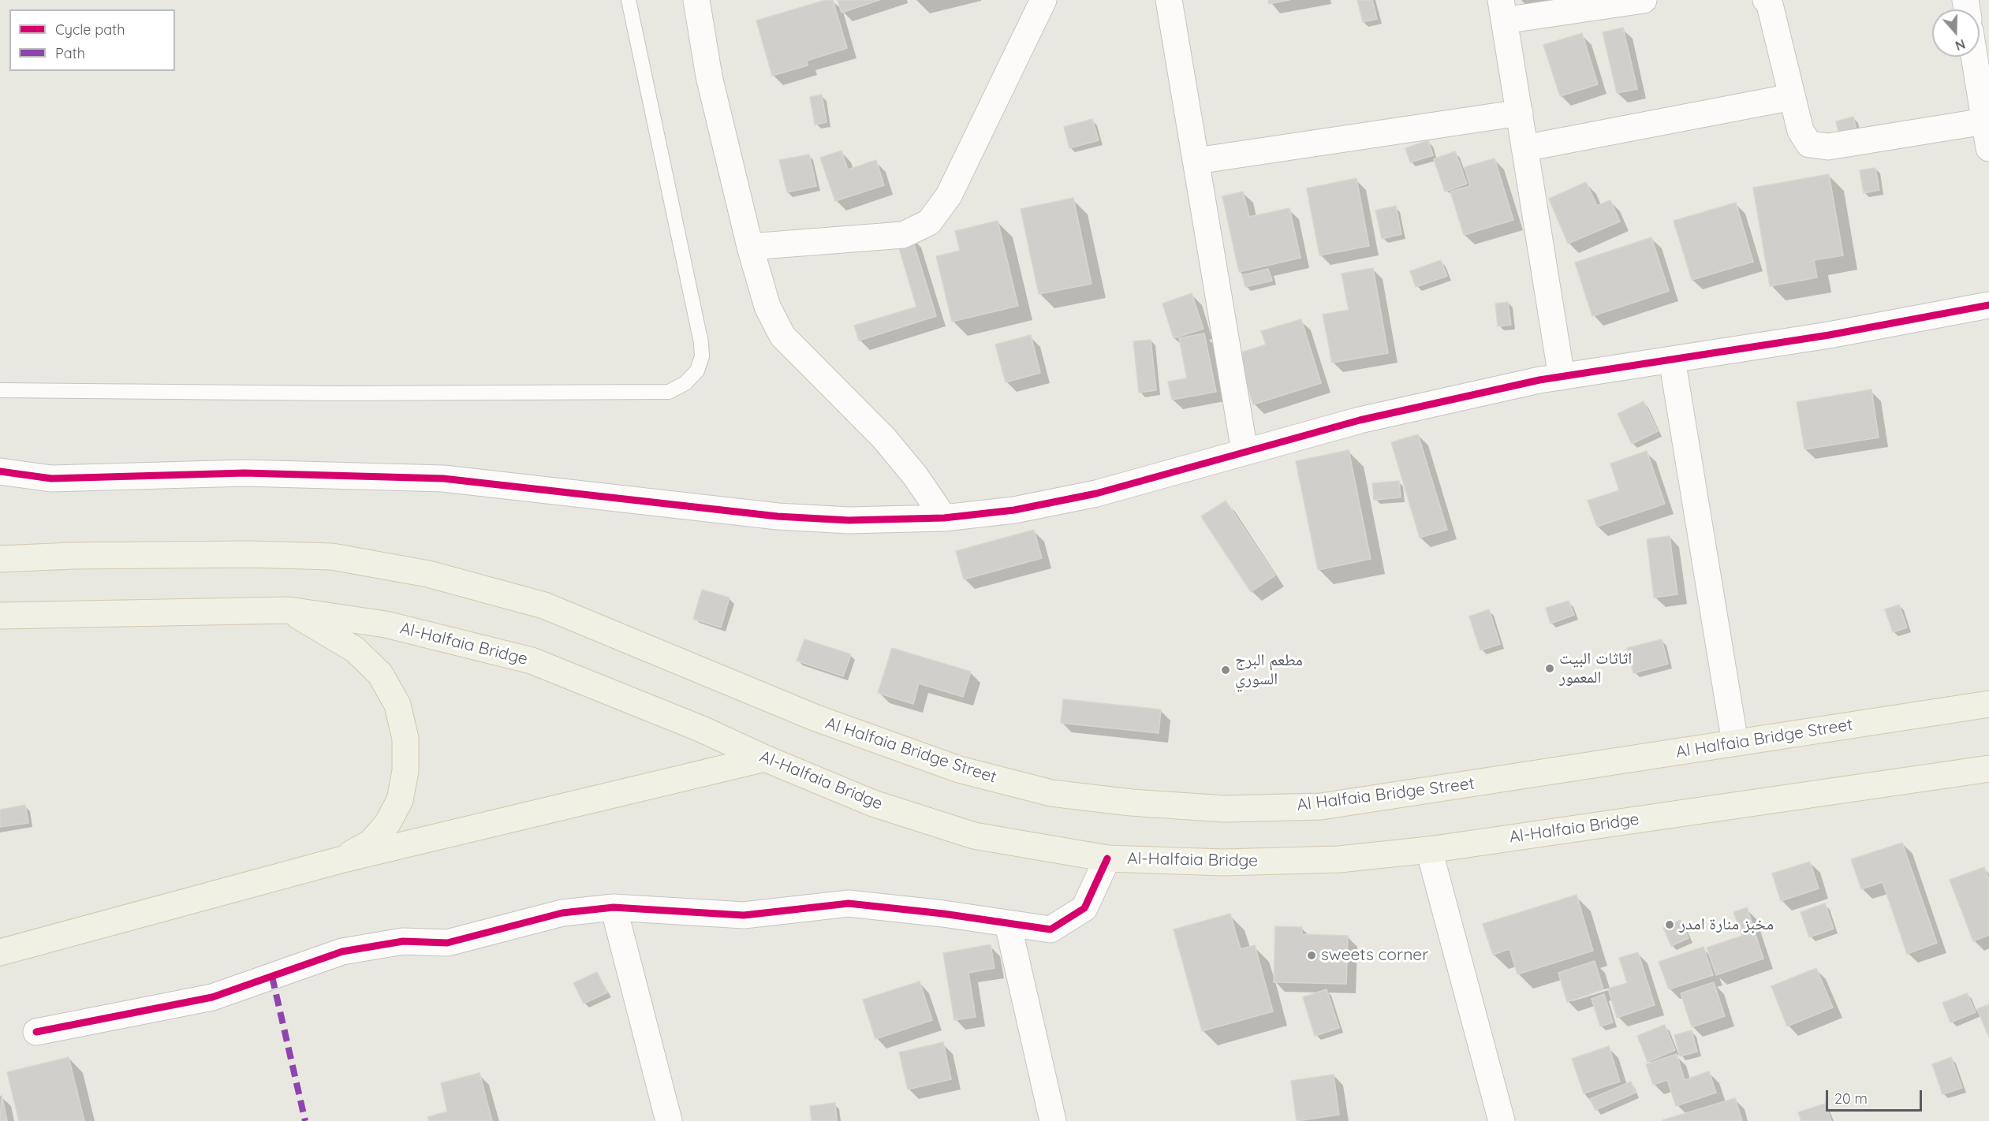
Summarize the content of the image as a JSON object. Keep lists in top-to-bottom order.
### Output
{
  "streets": {
    "main road": ["Al-Halfaia Bridge", "Al Halfaia Bridge Street"]
  },
  "places": [
    "اثاثات البيت المعمور",
    "مطعم البرج السوري",
    "مخبز منارة امدر",
    "sweets corner"
  ],
  "legend": ["Cycle path", "Path"],
  "scale_bar": "20 m",
  "north": "bottom"
}
